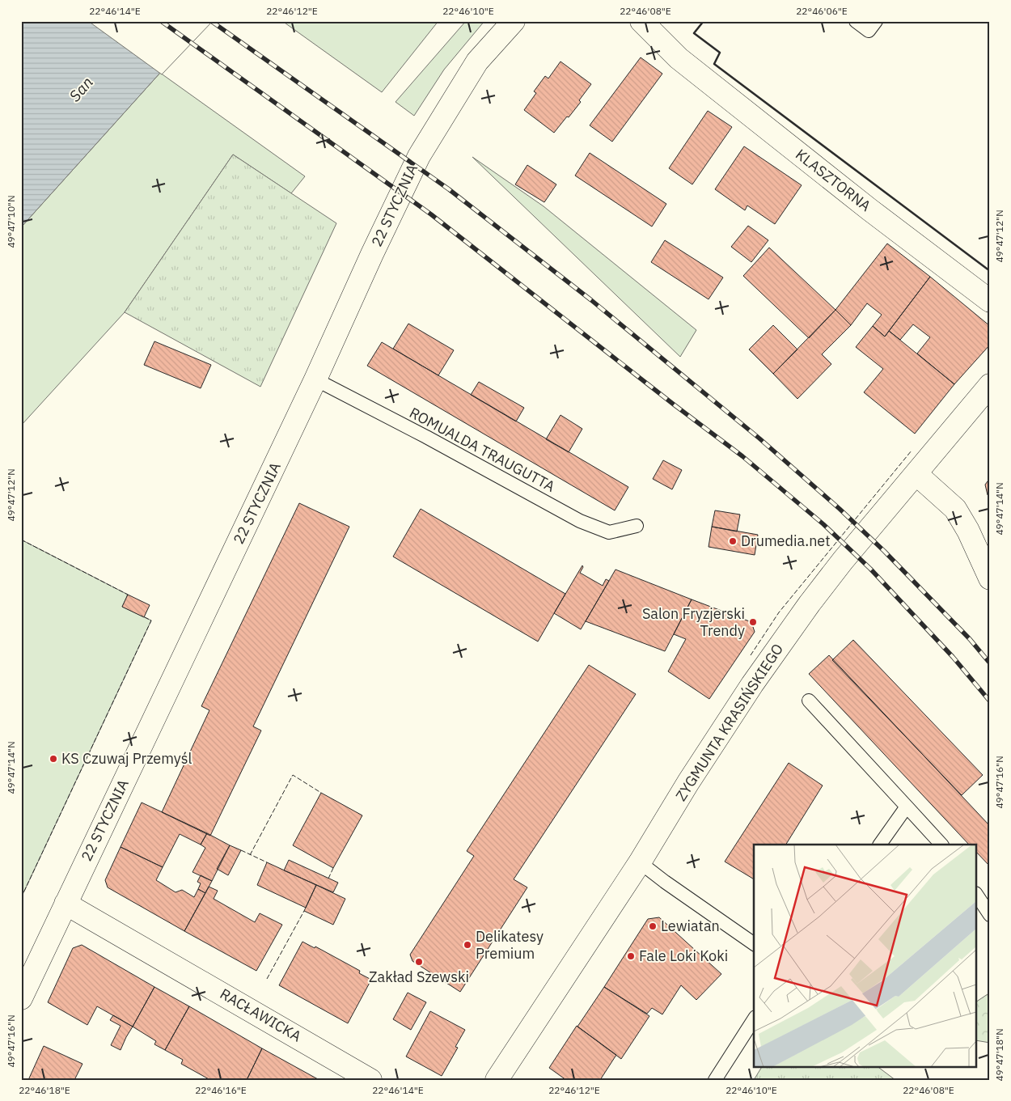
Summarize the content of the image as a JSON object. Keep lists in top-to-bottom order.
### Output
{
  "streets": {
    "street": [
      "KLASZTORNA",
      "22 STYCZNIA",
      "ZYGMUNTA KRASIŃSKIEGO",
      "RACŁAWICKA"
    ],
    "lane": ["ROMUALDA TRAUGUTTA"]
  },
  "crossings": [
    ["22 STYCZNIA", "ROMUALDA TRAUGUTTA"],
    ["22 STYCZNIA", "RACŁAWICKA"]
  ],
  "water": ["San"],
  "places": [
    "Drumedia.net",
    "Salon Fryzjerski Trendy",
    "KS Czuwaj Przemyśl",
    "Lewiatan",
    "Delikatesy Premium",
    "Fale Loki Koki",
    "Zakład Szewski"
  ],
  "coordinates": [
    "22°46'14\"E",
    "22°46'12\"E",
    "22°46'10\"E",
    "22°46'08\"E",
    "22°46'06\"E",
    "49°47'10\"N",
    "49°47'12\"N",
    "49°47'14\"N",
    "49°47'16\"N",
    "49°47'18\"N",
    "22°46'18\"E",
    "22°46'16\"E"
  ]
}
